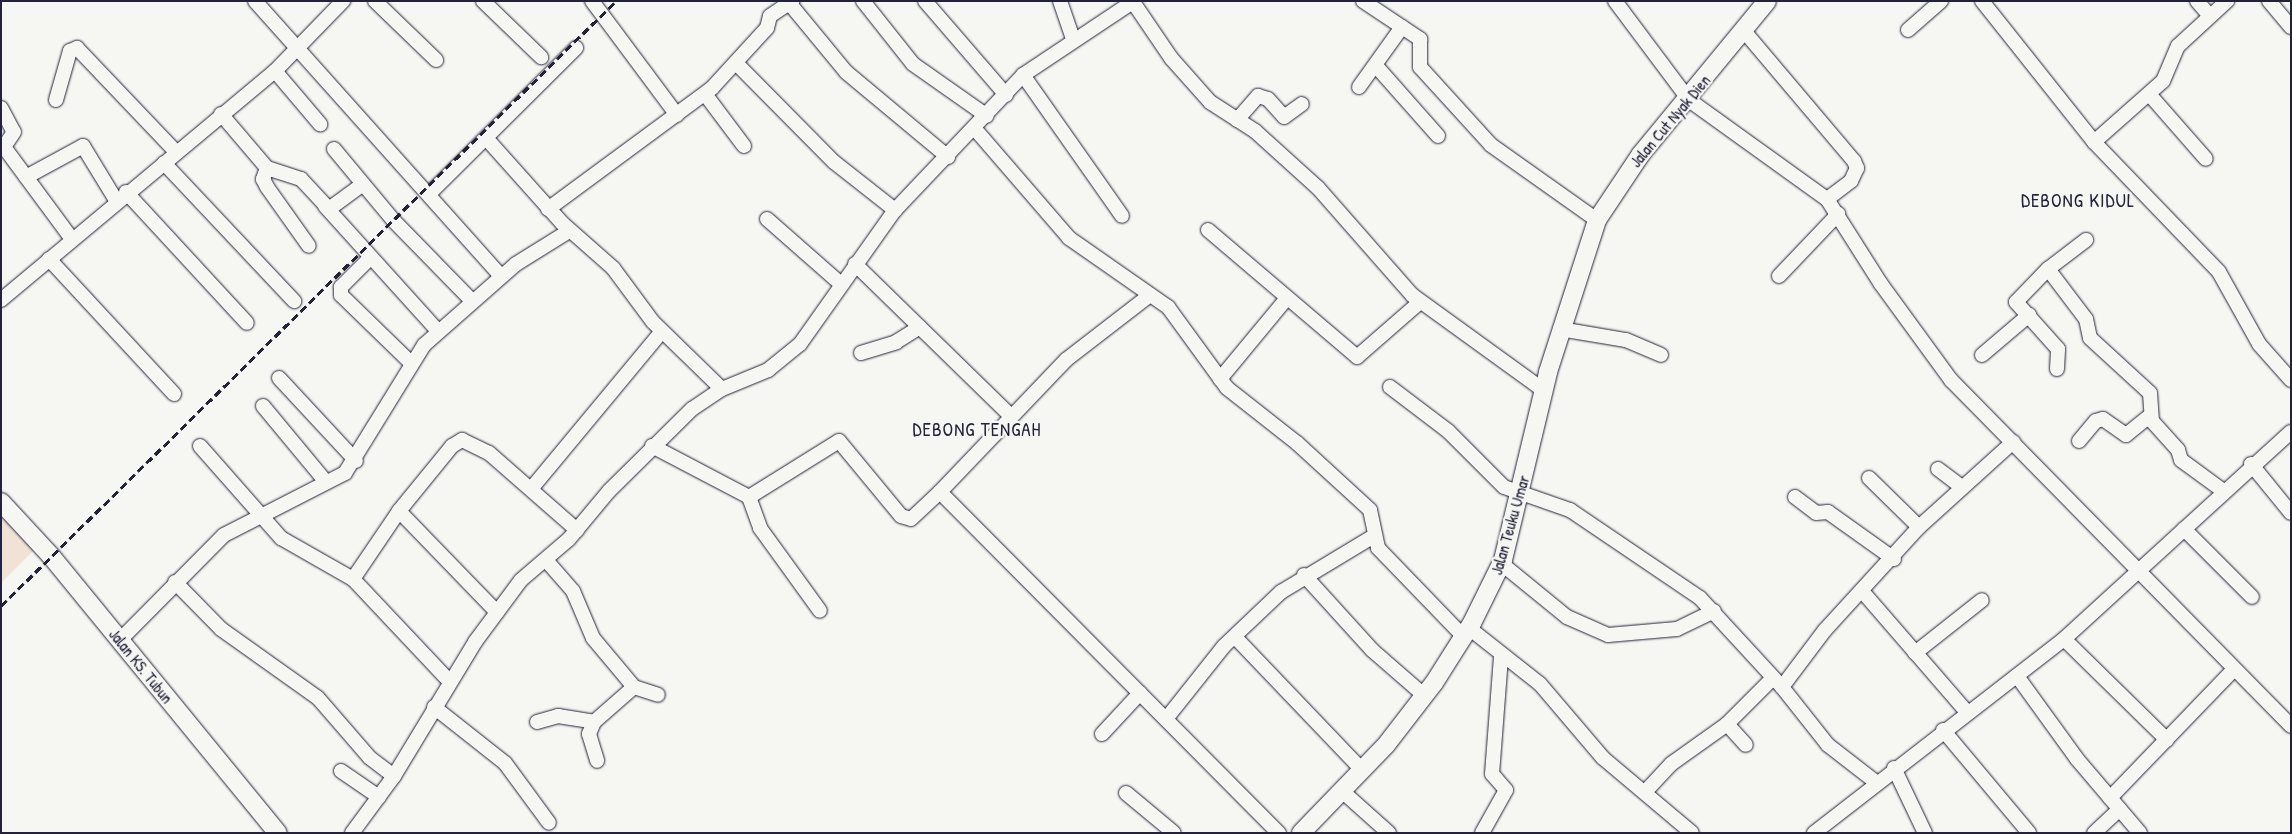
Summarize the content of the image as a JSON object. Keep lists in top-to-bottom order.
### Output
{
  "streets": {
    "main road": ["Jalan Cut Nyak Dien", "Jalan Teuku Umar", "Jalan KS. Tubun"]
  },
  "crossings": [
    ["Jalan Cut Nyak Dien", "Jalan Teuku Umar"]
  ],
  "districts": ["DEBONG KIDUL", "DEBONG TENGAH"]
}
